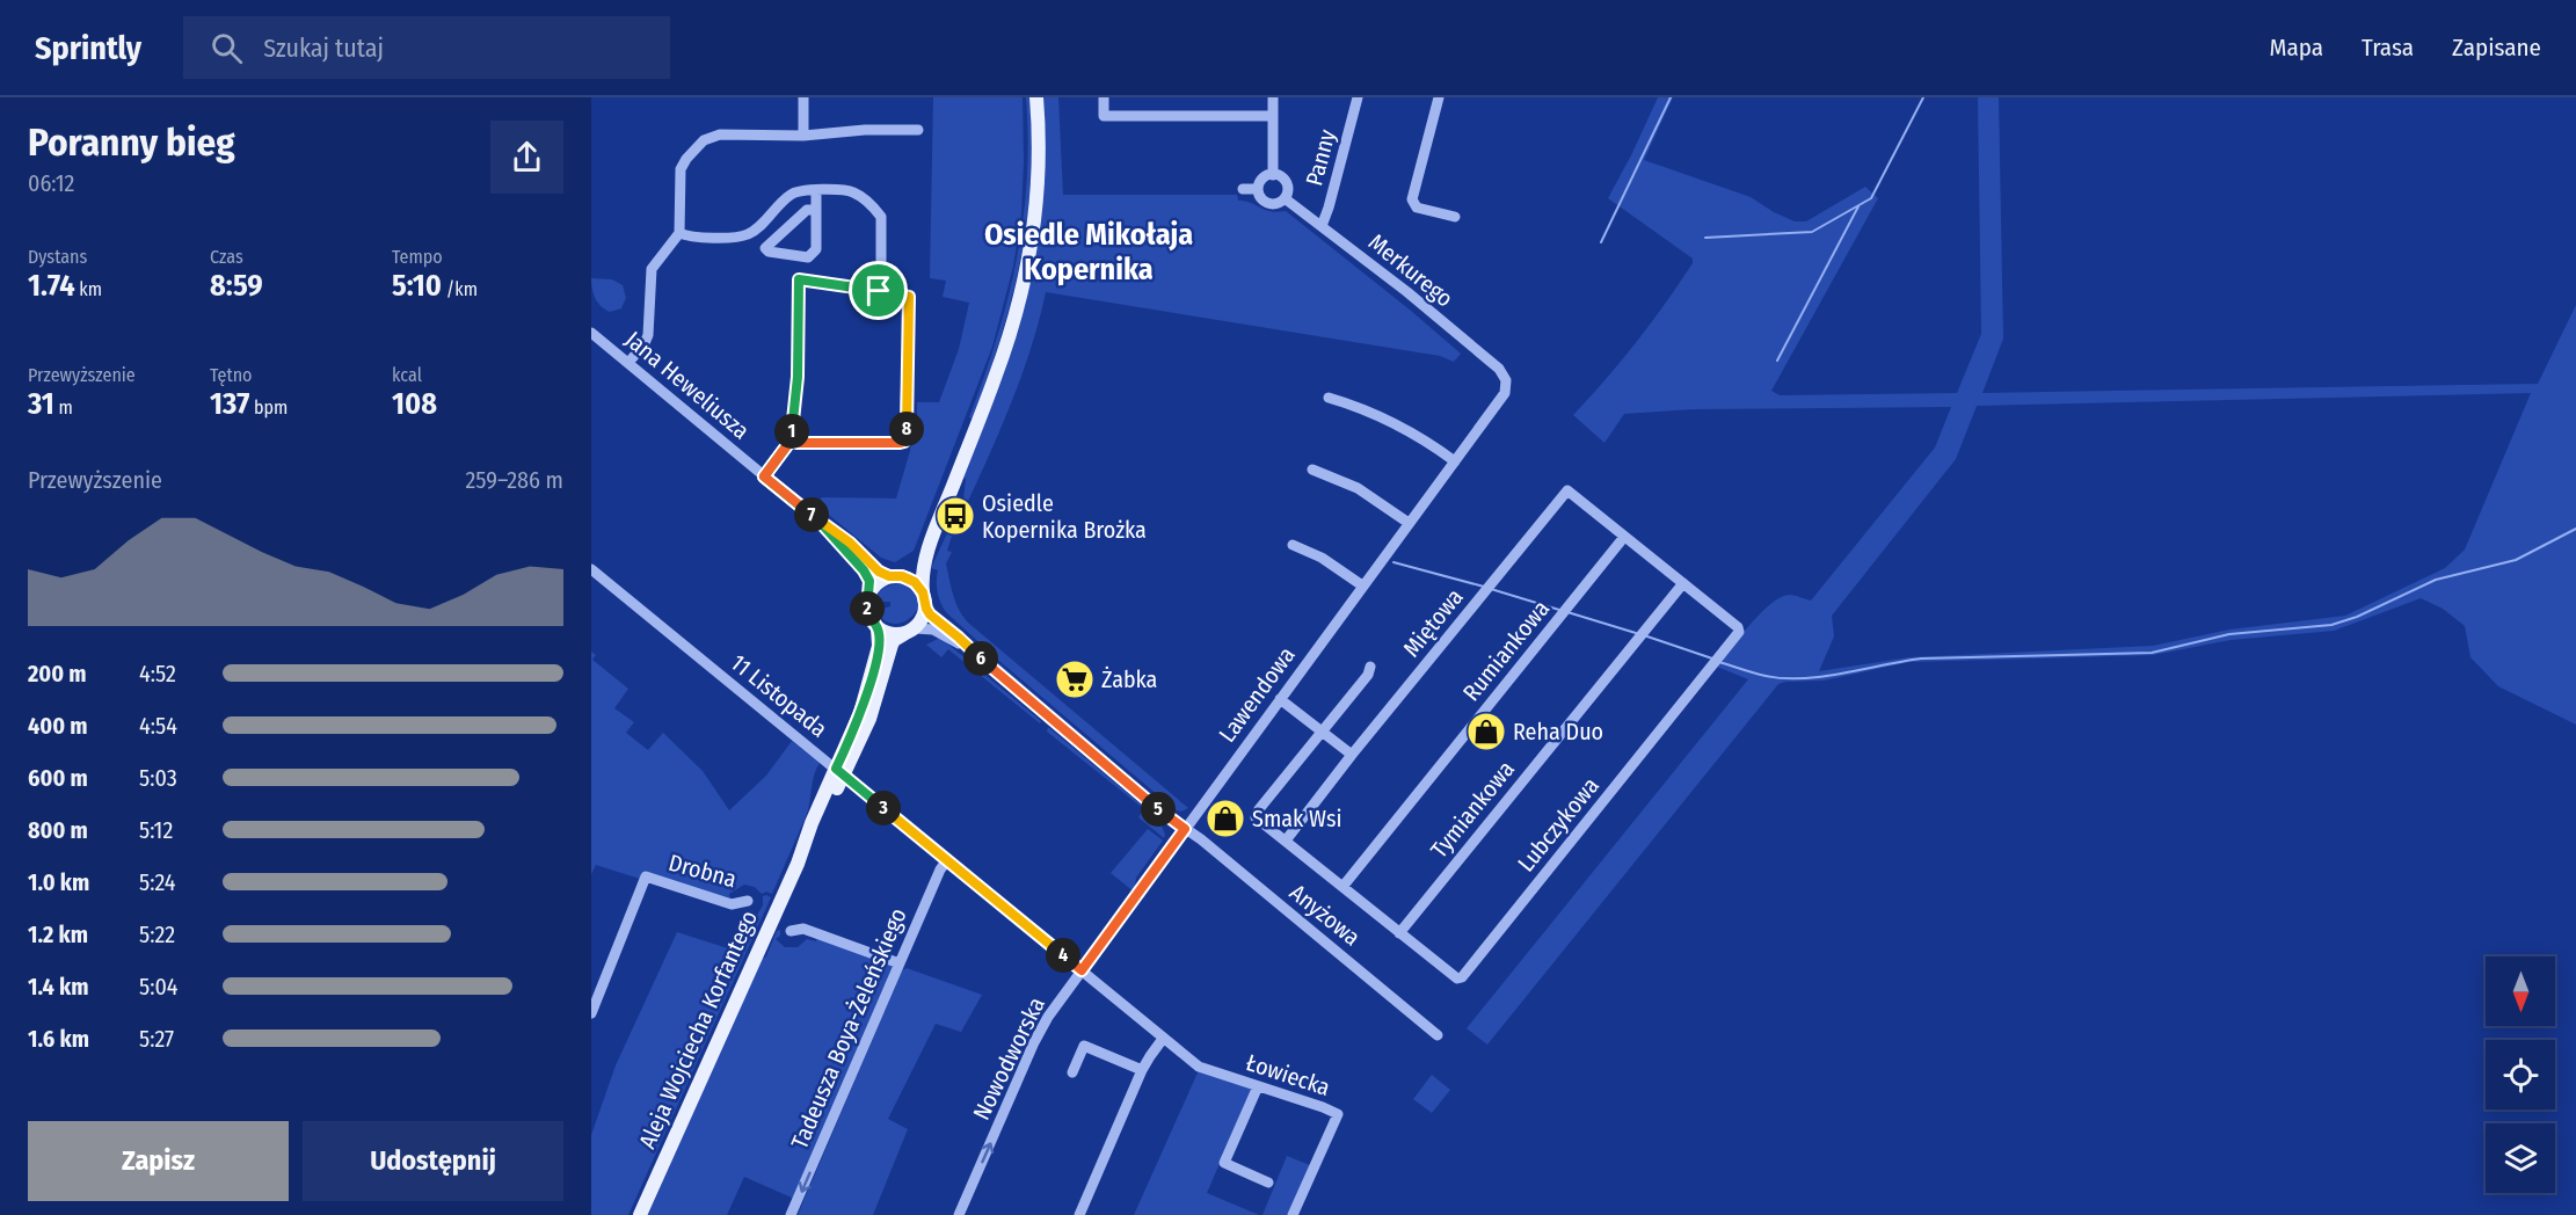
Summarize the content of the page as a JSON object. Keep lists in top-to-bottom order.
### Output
{
  "streets": {
    "main road": ["Aleja Wojciecha Korfantego"],
    "street": [
      "Panny",
      "Merkurego",
      "Jana Heweliusza",
      "Miętowa",
      "Rumiankowa",
      "Lawendowa",
      "11 Listopada",
      "Tymiankowa",
      "Lubczykowa",
      "Drobna",
      "Anyżowa",
      "Tadeusza Boya-Żeleńskiego",
      "Nowodworska",
      "Łowiecka"
    ]
  },
  "crossings": [
    ["Panny", "Merkurego"],
    ["Merkurego", "Lawendowa"],
    ["Jana Heweliusza", "Aleja Wojciecha Korfantego"],
    ["Miętowa", "Rumiankowa"],
    ["Miętowa", "Lubczykowa"],
    ["Rumiankowa", "Lubczykowa"],
    ["Lawendowa", "Anyżowa"],
    ["Lawendowa", "Nowodworska"],
    ["11 Listopada", "Tadeusza Boya-Żeleńskiego"],
    ["11 Listopada", "Aleja Wojciecha Korfantego"],
    ["11 Listopada", "Nowodworska"],
    ["11 Listopada", "Łowiecka"],
    ["Tymiankowa", "Lubczykowa"],
    ["Anyżowa", "Nowodworska"]
  ],
  "one_way": ["Tadeusza Boya-Żeleńskiego", "Nowodworska"],
  "districts": ["Osiedle Mikołaja Kopernika"],
  "places": {
    "bus stop": ["Osiedle Kopernika Brożka"],
    "supermarket": ["Żabka"],
    "shop": ["Reha Duo", "Smak Wsi"]
  },
  "north": "bottom",
  "page": {
    "header": "Sprintly",
    "search": "Szukaj tutaj",
    "nav": ["Mapa", "Trasa", "Zapisane"],
    "heading": ["Poranny bieg", "06:12"],
    "stats": [
      ["Dystans", "1.74 km"],
      ["Czas", "8:59"],
      ["Tempo", "5:10 /km"],
      ["Przewyższenie", "31 m"],
      ["Tętno", "137 bpm"],
      ["kcal", "108"]
    ],
    "pins": [
      "8",
      "1",
      "7",
      "2",
      "6",
      "3",
      "5",
      "4"
    ],
    "chart": ["Przewyższenie", "259–286 m"],
    "list": [
      {
        "name": "200 m",
        "note": "4:52"
      },
      {
        "name": "400 m",
        "note": "4:54"
      },
      {
        "name": "600 m",
        "note": "5:03"
      },
      {
        "name": "800 m",
        "note": "5:12"
      },
      {
        "name": "1.0 km",
        "note": "5:24"
      },
      {
        "name": "1.2 km",
        "note": "5:22"
      },
      {
        "name": "1.4 km",
        "note": "5:04"
      },
      {
        "name": "1.6 km",
        "note": "5:27"
      }
    ],
    "buttons": ["Zapisz", "Udostępnij"]
  }
}
